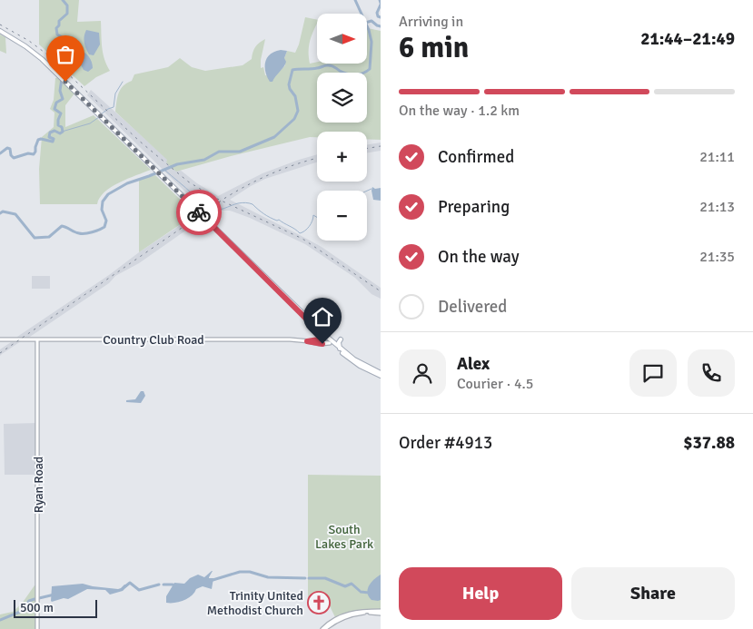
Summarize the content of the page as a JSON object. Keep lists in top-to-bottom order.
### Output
{
  "streets": {
    "main road": ["Country Club Road", "Ryan Road"]
  },
  "crossings": [
    ["Country Club Road", "Ryan Road"]
  ],
  "parks": ["South Lakes Park"],
  "places": {
    "church": ["Trinity United Methodist Church"]
  },
  "scale_bar": "500 m",
  "north": "right",
  "page": {
    "heading": ["6 min", "Arriving in", "21:44–21:49"],
    "panel": [
      "Alex",
      "Courier · 4.5",
      "Order #4913",
      "$37.88"
    ],
    "map_buttons": ["+", "−"],
    "bar": "On the way · 1.2 km",
    "list": [
      ["Confirmed", "21:11"],
      ["Preparing", "21:13"],
      ["On the way", "21:35"],
      "Delivered"
    ],
    "buttons": ["Help", "Share"],
    "scale": "500 m"
  }
}
